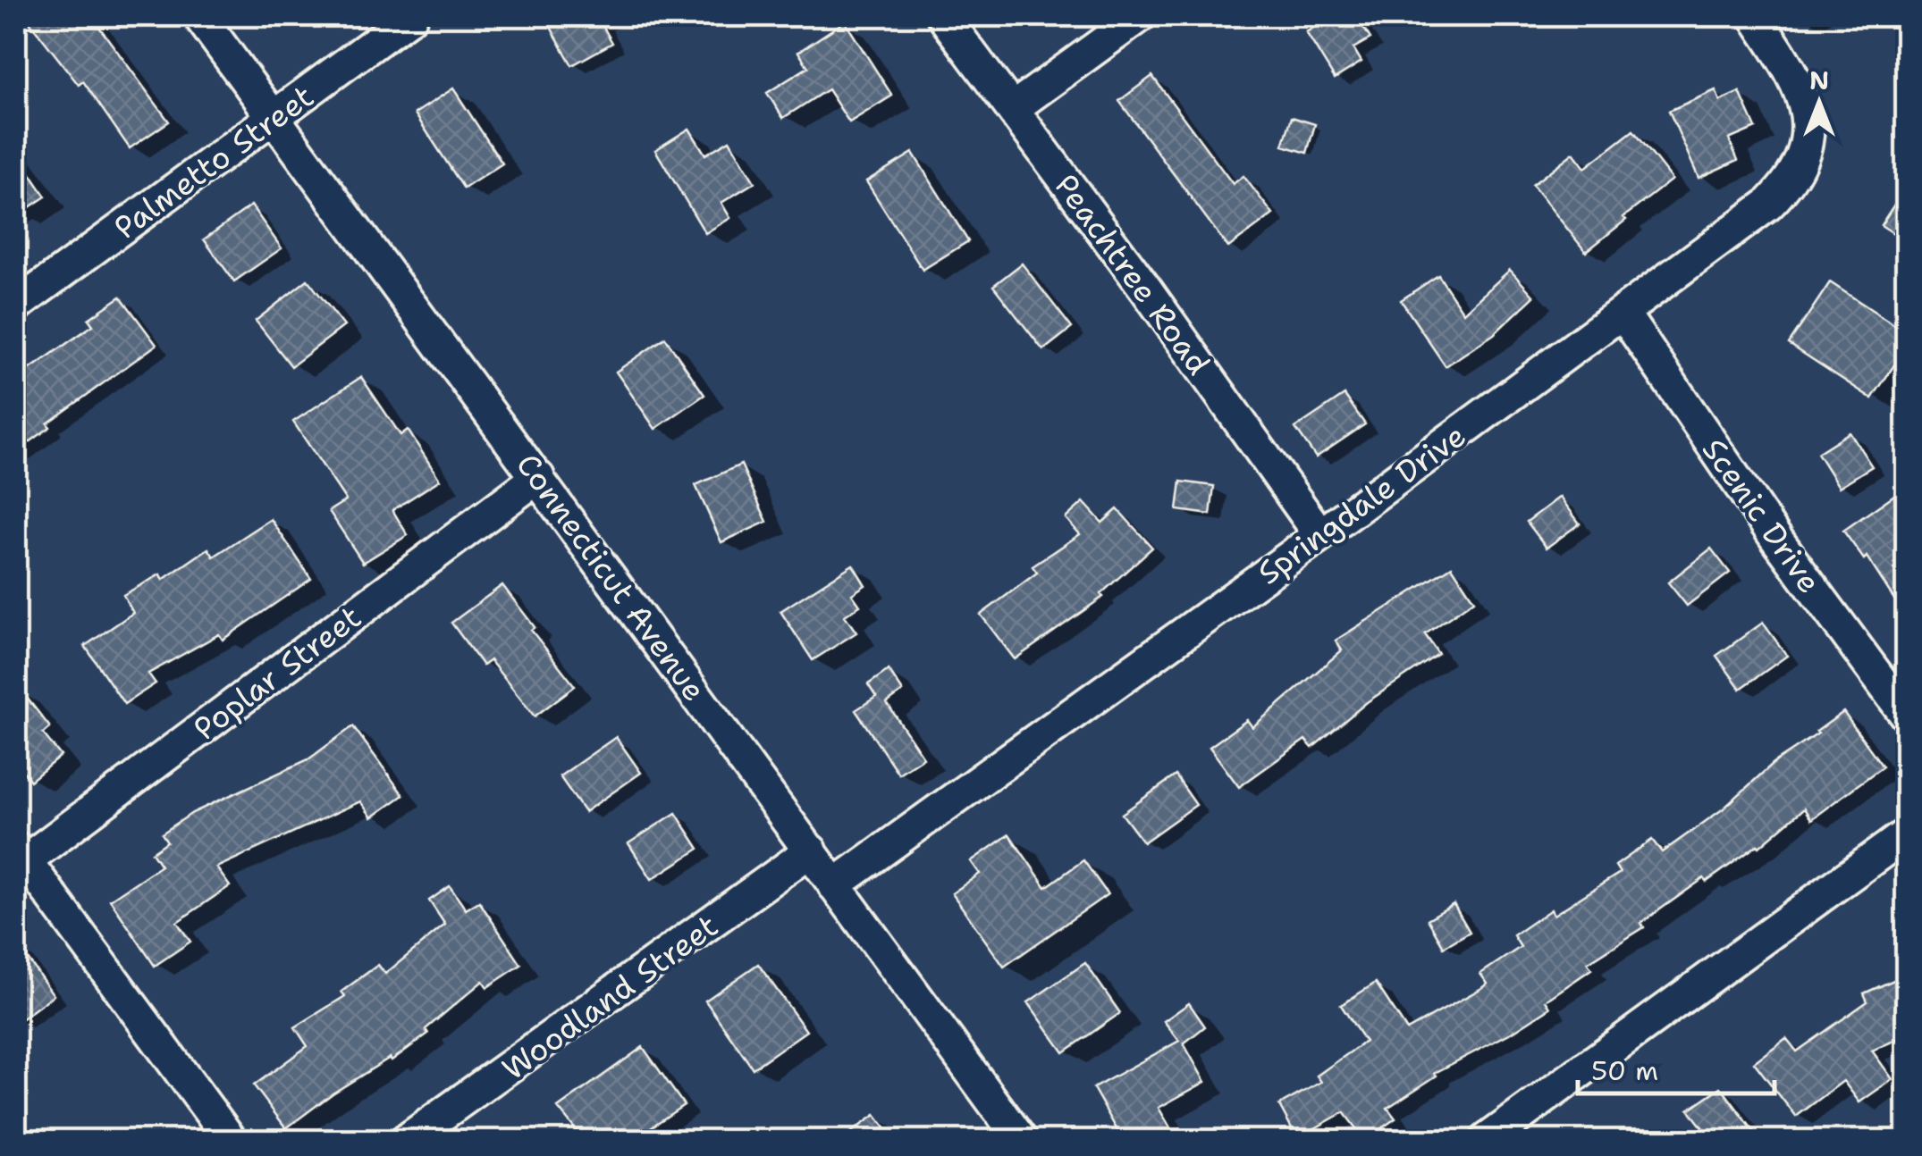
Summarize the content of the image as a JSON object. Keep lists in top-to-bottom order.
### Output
{
  "streets": {
    "street": [
      "Palmetto Street",
      "Peachtree Road",
      "Springdale Drive",
      "Scenic Drive",
      "Connecticut Avenue",
      "Poplar Street",
      "Woodland Street"
    ]
  },
  "crossings": [
    ["Palmetto Street", "Connecticut Avenue"],
    ["Peachtree Road", "Springdale Drive"],
    ["Springdale Drive", "Scenic Drive"],
    ["Springdale Drive", "Connecticut Avenue"],
    ["Connecticut Avenue", "Poplar Street"],
    ["Connecticut Avenue", "Woodland Street"]
  ],
  "scale_bar": "50 m",
  "north": "top"
}
